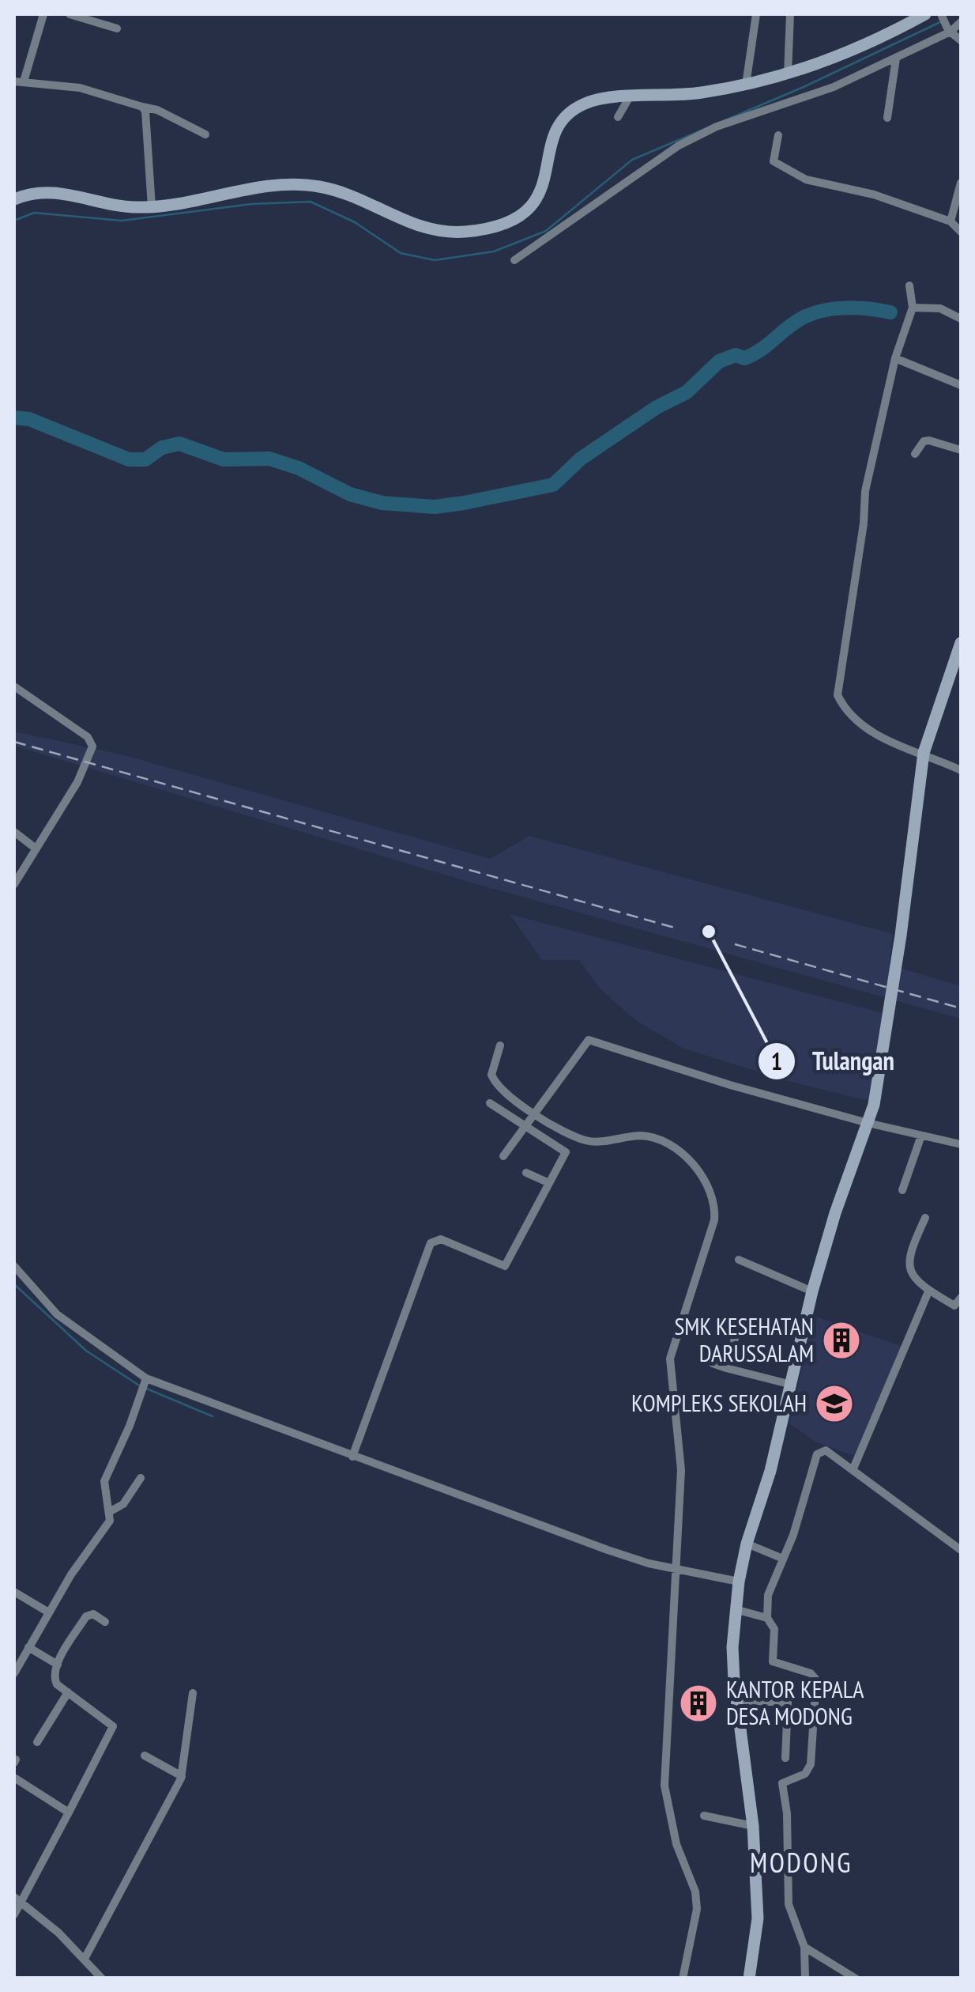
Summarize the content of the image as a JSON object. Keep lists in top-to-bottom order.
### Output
{
  "districts": ["MODONG"],
  "places": {
    "other": ["Tulangan"],
    "building": ["SMK KESEHATAN DARUSSALAM", "KANTOR KEPALA DESA MODONG"],
    "school or university": ["KOMPLEKS SEKOLAH"]
  }
}
